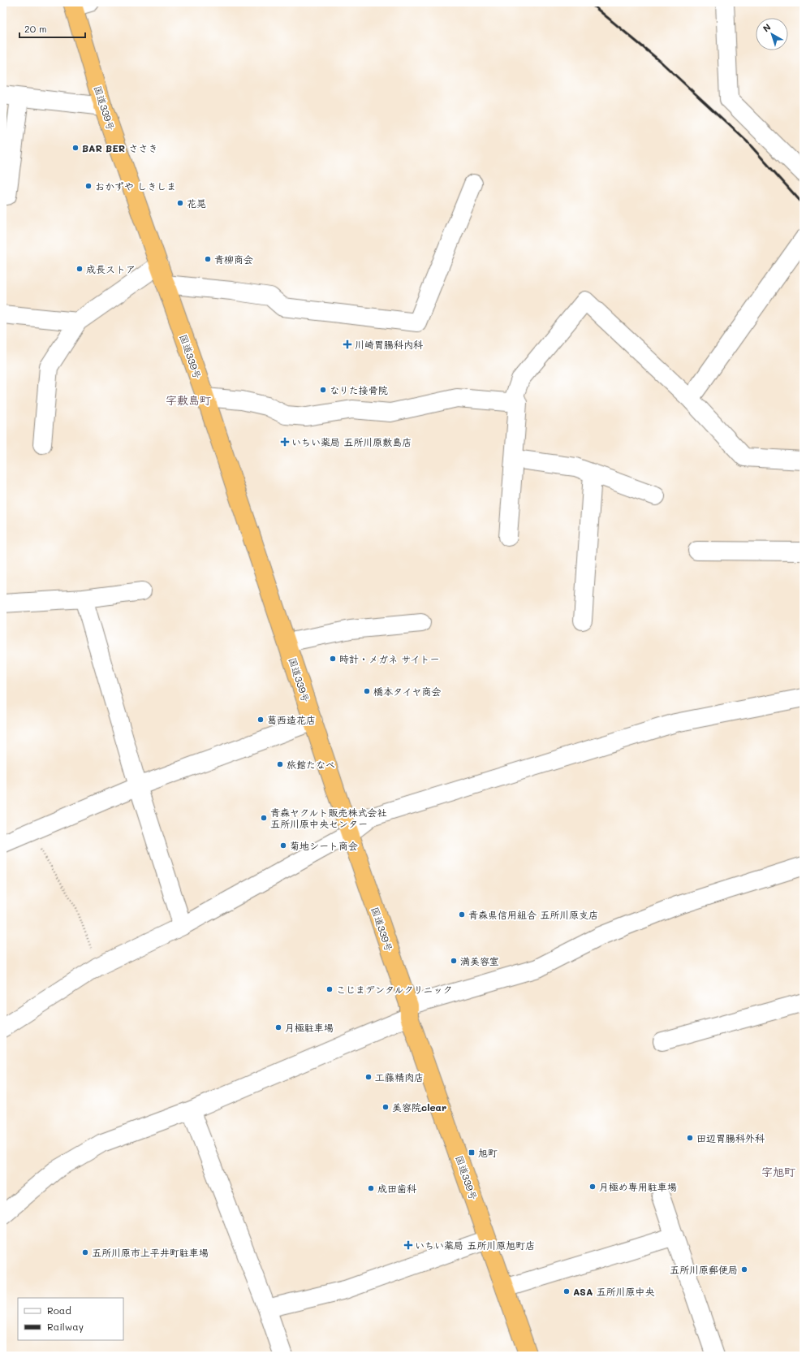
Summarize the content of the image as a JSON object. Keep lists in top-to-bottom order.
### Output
{
  "streets": {
    "highway": ["国道339号"]
  },
  "districts": ["字敷島町", "字旭町"],
  "places": {
    "other": [
      "BAR BER ささき",
      "おかずや しきしま",
      "花晃",
      "青柳商会",
      "成長ストア",
      "なりた接骨院",
      "時計・メガネ サイトー",
      "橋本タイヤ商会",
      "葛西造花店",
      "旅館たなべ",
      "青森ヤクルト販売株式会社 五所川原中央センター",
      "菊地シート商会",
      "青森県信用組合 五所川原支店",
      "満美容室",
      "こじまデンタルクリニック",
      "月極駐車場",
      "工藤精肉店",
      "美容院clear",
      "田辺胃腸科外科",
      "月極め専用駐車場",
      "成田歯科",
      "五所川原市上平井町駐車場",
      "五所川原郵便局",
      "ASA 五所川原中央"
    ],
    "health": ["川崎胃腸科内科", "いちい薬局 五所川原敷島店", "いちい薬局 五所川原旭町店"],
    "transit": ["旭町"]
  },
  "legend": ["Road", "Railway"],
  "scale_bar": "20 m",
  "north": "top left"
}
